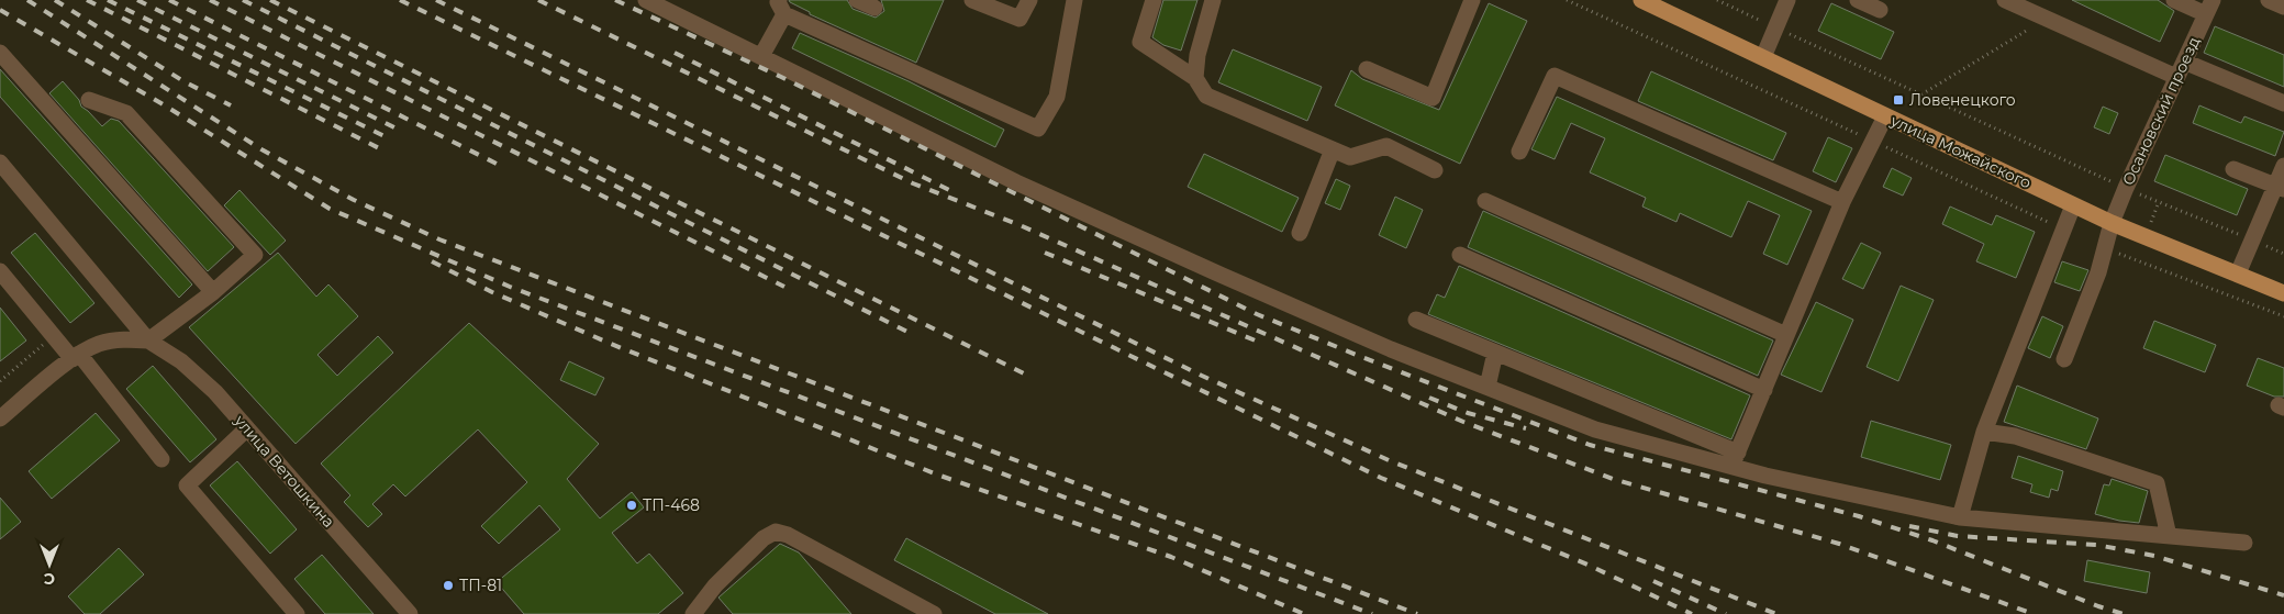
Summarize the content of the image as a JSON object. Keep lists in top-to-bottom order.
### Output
{
  "streets": {
    "main road": ["улица Можайского"],
    "street": ["Осановский проезд", "улица Ветошкина"]
  },
  "crossings": [
    ["Осановский проезд", "улица Можайского"]
  ],
  "places": {
    "transit": ["Ловенецкого"],
    "other": ["ТП-468", "ТП-81"]
  },
  "north": "bottom"
}
